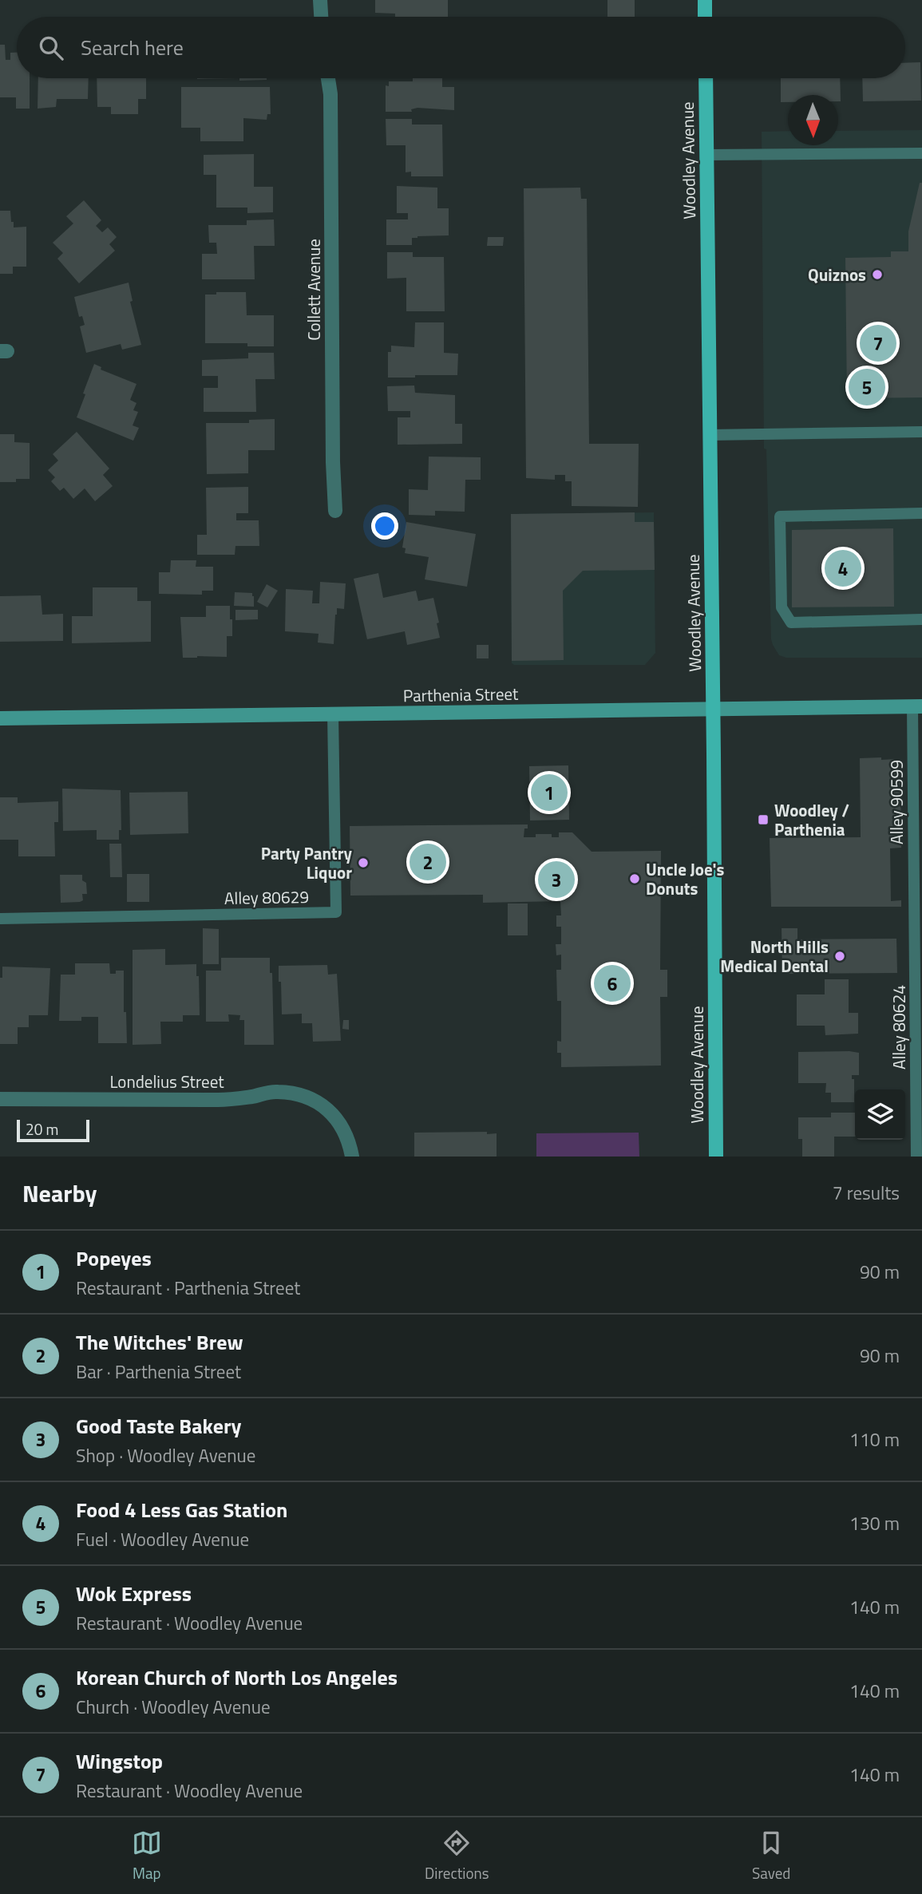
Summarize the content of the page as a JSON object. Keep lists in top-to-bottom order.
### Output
{
  "streets": {
    "main road": ["Woodley Avenue", "Parthenia Street"],
    "street": ["Collett Avenue", "Londelius Street"],
    "lane": ["Alley 90599", "Alley 80629", "Alley 80624"]
  },
  "crossings": [
    ["Woodley Avenue", "Parthenia Street"],
    ["Parthenia Street", "Alley 90599"],
    ["Parthenia Street", "Alley 80629"],
    ["Alley 90599", "Alley 80624"]
  ],
  "places": {
    "other": [
      "Quiznos",
      "Party Pantry Liquor",
      "Uncle Joe's Donuts",
      "North Hills Medical Dental"
    ],
    "transit": ["Woodley / Parthenia"]
  },
  "scale_bar": "20 m",
  "north": "bottom",
  "page": {
    "search": "Search here",
    "pins": [
      "7",
      "5",
      "4",
      "1",
      "2",
      "3",
      "6"
    ],
    "scale": "20 m",
    "heading": ["Nearby", "7 results"],
    "list": [
      {
        "mark": "1",
        "name": "Popeyes",
        "note": "Restaurant · Parthenia Street",
        "value": "90 m"
      },
      {
        "mark": "2",
        "name": "The Witches' Brew",
        "note": "Bar · Parthenia Street",
        "value": "90 m"
      },
      {
        "mark": "3",
        "name": "Good Taste Bakery",
        "note": "Shop · Woodley Avenue",
        "value": "110 m"
      },
      {
        "mark": "4",
        "name": "Food 4 Less Gas Station",
        "note": "Fuel · Woodley Avenue",
        "value": "130 m"
      },
      {
        "mark": "5",
        "name": "Wok Express",
        "note": "Restaurant · Woodley Avenue",
        "value": "140 m"
      },
      {
        "mark": "6",
        "name": "Korean Church of North Los Angeles",
        "note": "Church · Woodley Avenue",
        "value": "140 m"
      },
      {
        "mark": "7",
        "name": "Wingstop",
        "note": "Restaurant · Woodley Avenue",
        "value": "140 m"
      }
    ],
    "nav": ["Map", "Directions", "Saved"]
  }
}
